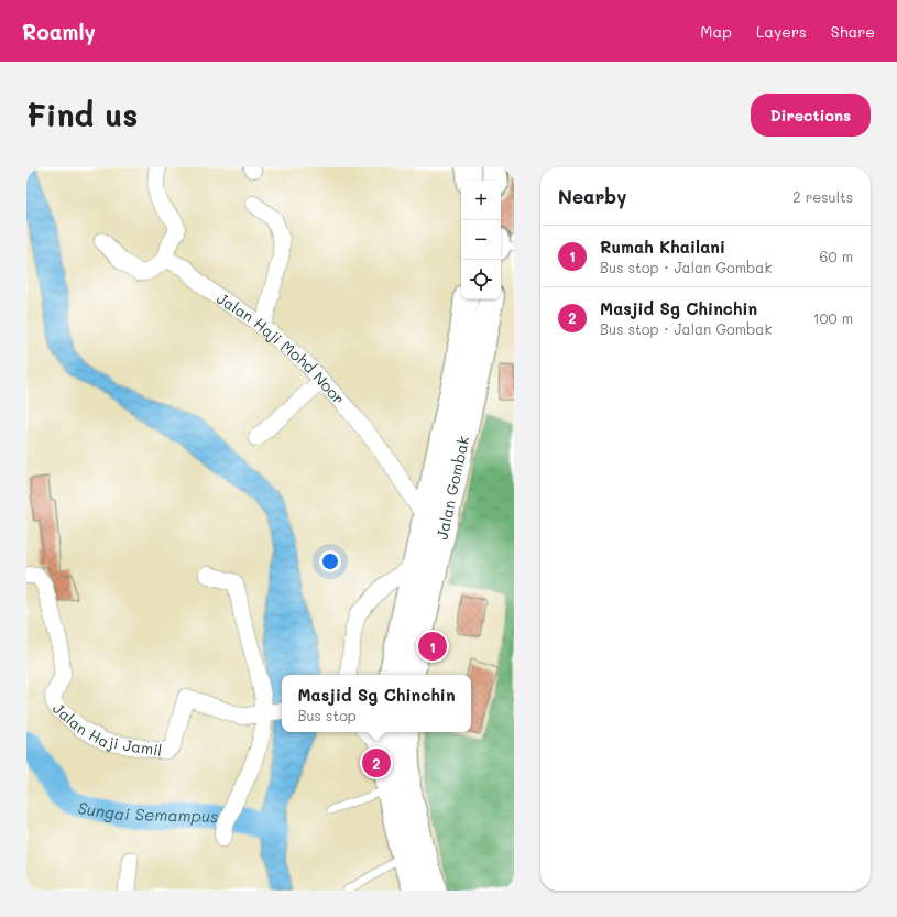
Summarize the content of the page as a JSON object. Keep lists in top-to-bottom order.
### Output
{
  "streets": {
    "main road": ["Jalan Gombak"],
    "street": ["Jalan Haji Mohd Noor", "Jalan Haji Jamil"]
  },
  "crossings": [
    ["Jalan Haji Mohd Noor", "Jalan Gombak"]
  ],
  "water": ["Sungai Semampus"],
  "page": {
    "header": "Roamly",
    "nav": ["Map", "Layers", "Share"],
    "buttons": "Directions",
    "title": "Find us",
    "heading": ["Nearby", "2 results"],
    "map_buttons": ["+", "−"],
    "list": [
      {
        "mark": "1",
        "name": "Rumah Khailani",
        "note": "Bus stop · Jalan Gombak",
        "value": "60 m"
      },
      {
        "mark": "2",
        "name": "Masjid Sg Chinchin",
        "note": "Bus stop · Jalan Gombak",
        "value": "100 m"
      }
    ],
    "pins": ["1", "2"],
    "popup": ["Masjid Sg Chinchin", "Bus stop"]
  }
}
